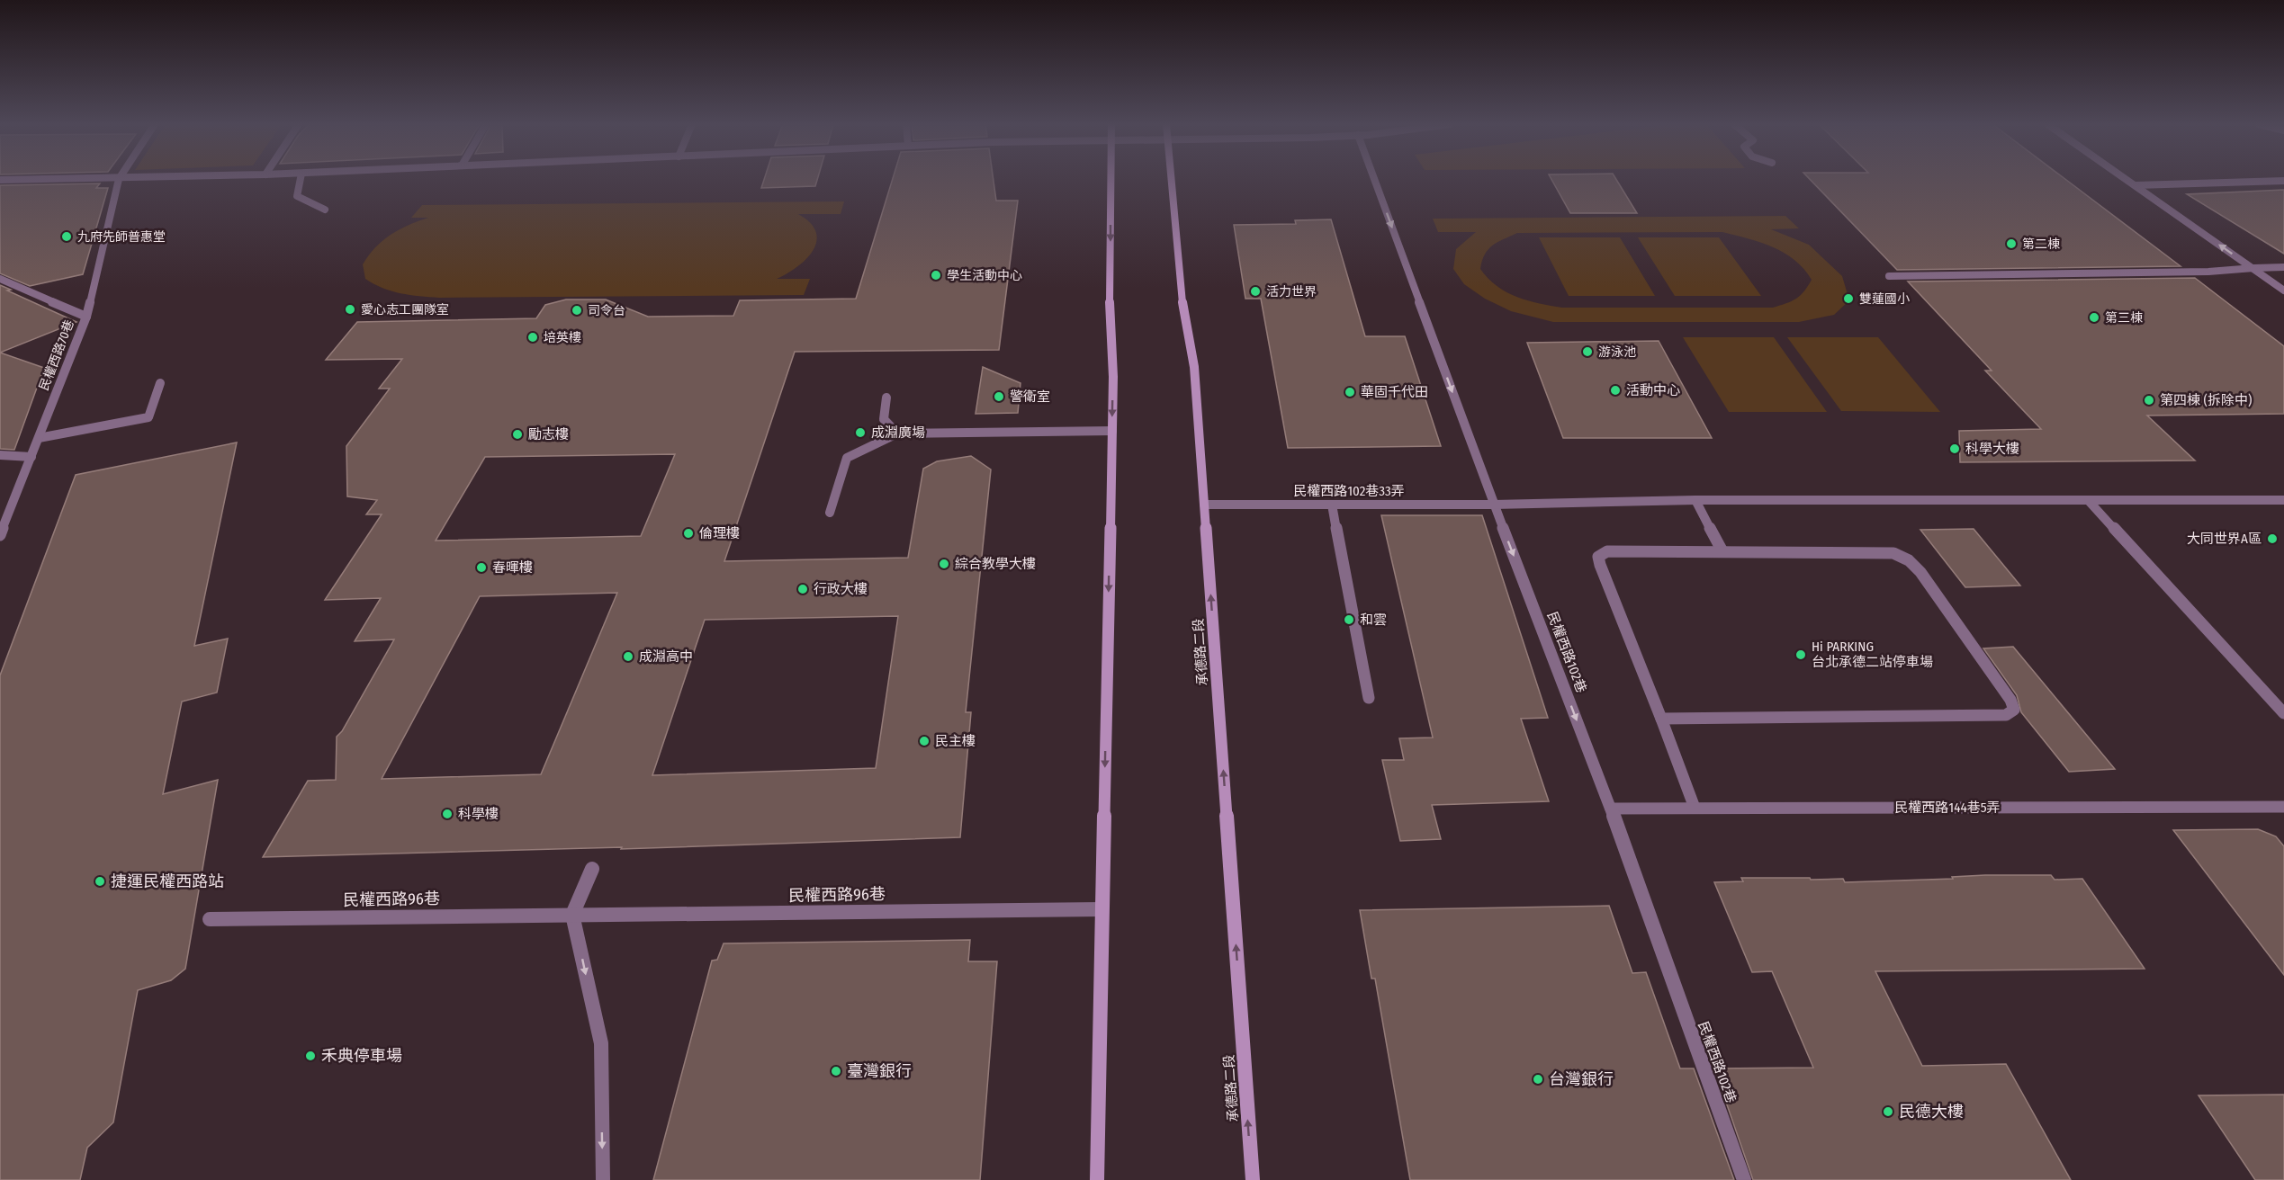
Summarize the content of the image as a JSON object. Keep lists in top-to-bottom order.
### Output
{
  "streets": {
    "main road": ["承德路二段"],
    "street": [
      "民權西路70巷",
      "民權西路102巷33弄",
      "民權西路102巷",
      "民權西路144巷5弄",
      "民權西路96巷"
    ]
  },
  "crossings": [
    ["民權西路102巷33弄", "承德路二段"],
    ["民權西路102巷33弄", "民權西路102巷"],
    ["民權西路102巷", "民權西路144巷5弄"]
  ],
  "one_way": ["承德路二段", "民權西路102巷"],
  "places": [
    "九府先師普惠堂",
    "第二棟",
    "學生活動中心",
    "活力世界",
    "雙蓮國小",
    "愛心志工團隊室",
    "司令台",
    "第三棟",
    "培英樓",
    "游泳池",
    "活動中心",
    "華固千代田",
    "警衛室",
    "第四棟 (拆除中)",
    "成淵廣場",
    "勵志樓",
    "科學大樓",
    "倫理樓",
    "大同世界A區",
    "綜合教學大樓",
    "春暉樓",
    "行政大樓",
    "和雲",
    "Hi PARKING 台北承德二站停車場",
    "成淵高中",
    "民主樓",
    "科學樓",
    "捷運民權西路站",
    "禾典停車場",
    "臺灣銀行",
    "台灣銀行",
    "民德大樓"
  ]
}
